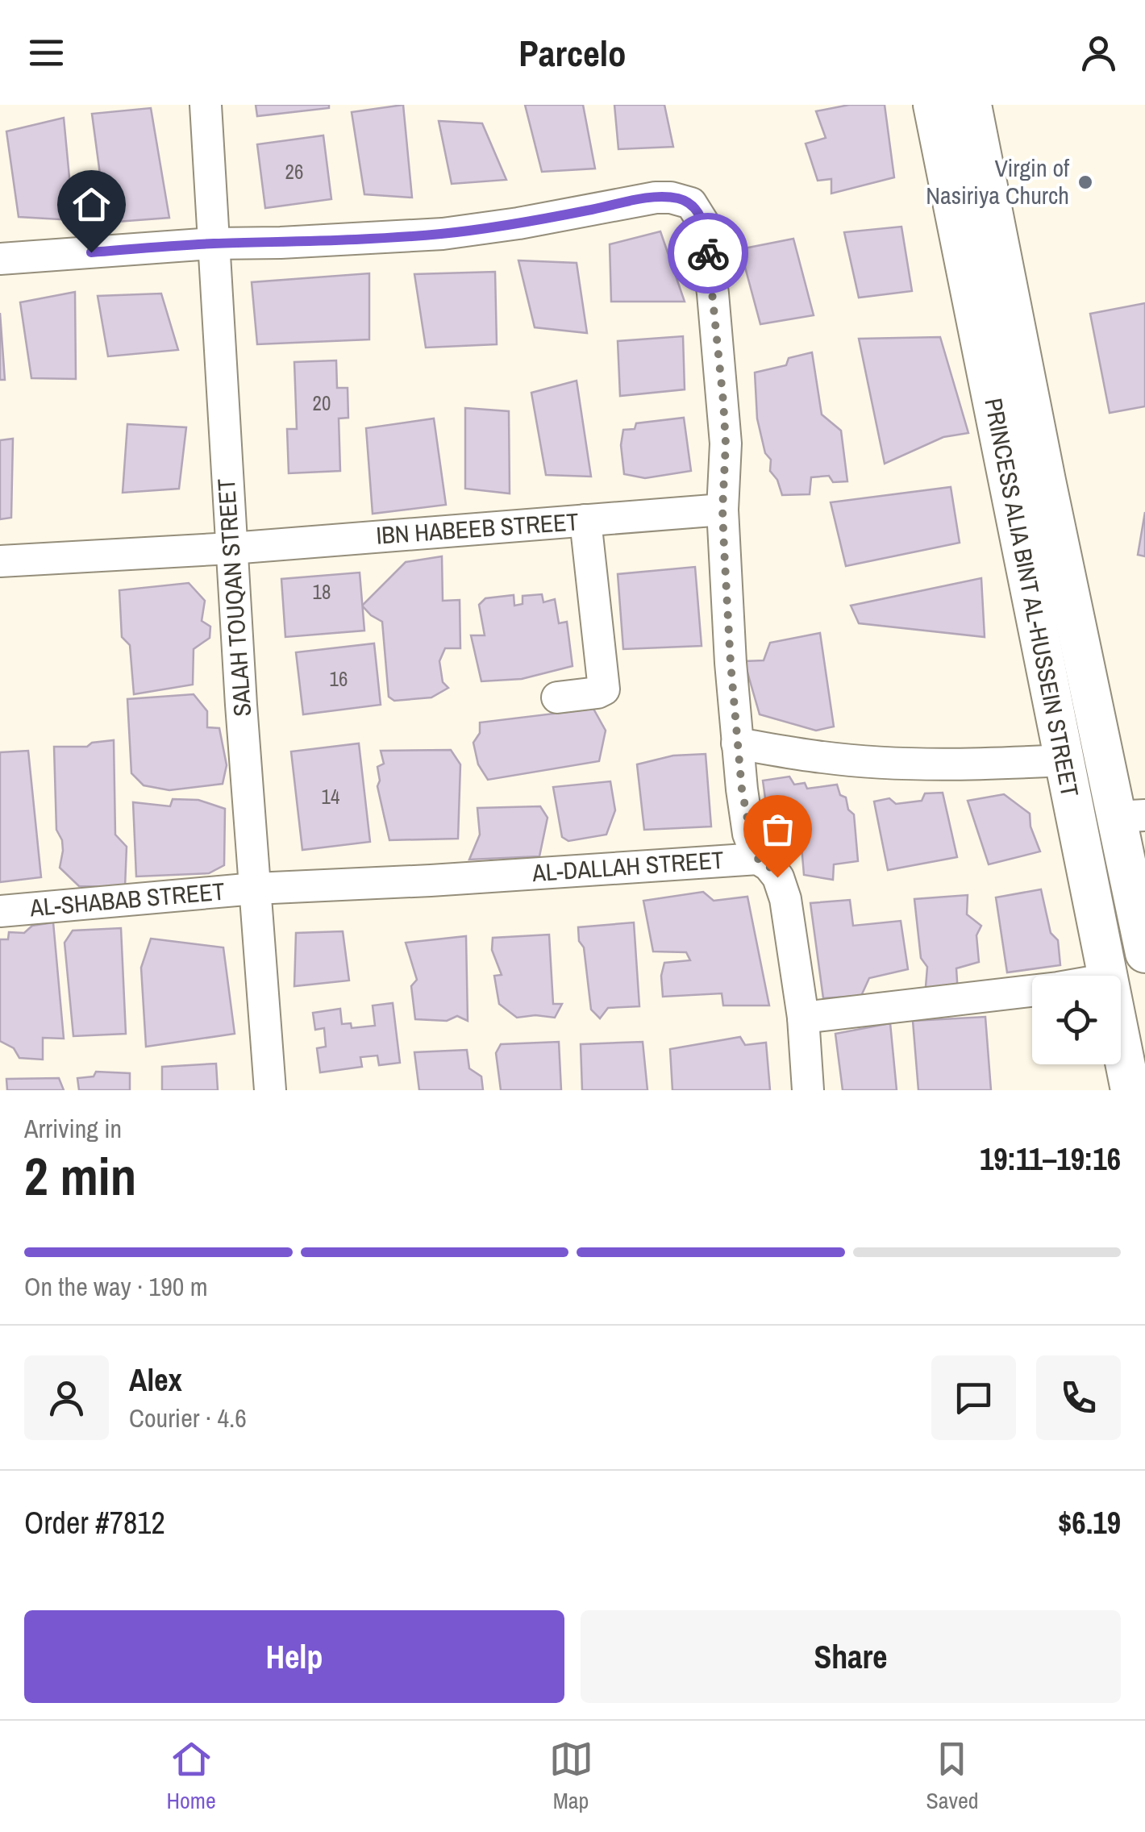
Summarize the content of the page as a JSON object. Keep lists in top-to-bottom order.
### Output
{
  "streets": {
    "main road": ["PRINCESS ALIA BINT AL-HUSSEIN STREET"],
    "street": [
      "IBN HABEEB STREET",
      "SALAH TOUQAN STREET",
      "AL-DALLAH STREET",
      "AL-SHABAB STREET"
    ]
  },
  "crossings": [
    ["IBN HABEEB STREET", "SALAH TOUQAN STREET"],
    ["SALAH TOUQAN STREET", "AL-DALLAH STREET"],
    ["SALAH TOUQAN STREET", "AL-SHABAB STREET"],
    ["AL-DALLAH STREET", "AL-SHABAB STREET"]
  ],
  "places": ["Virgin of Nasiriya Church"],
  "house_numbers": [
    "26",
    "20",
    "18",
    "16",
    "14"
  ],
  "page": {
    "header": "Parcelo",
    "heading": ["2 min", "Arriving in", "19:11–19:16"],
    "panel": [
      "Alex",
      "Courier · 4.6",
      "Order #7812",
      "$6.19"
    ],
    "bar": "On the way · 190 m",
    "buttons": ["Help", "Share"],
    "tabs": ["Home", "Map", "Saved"]
  }
}
